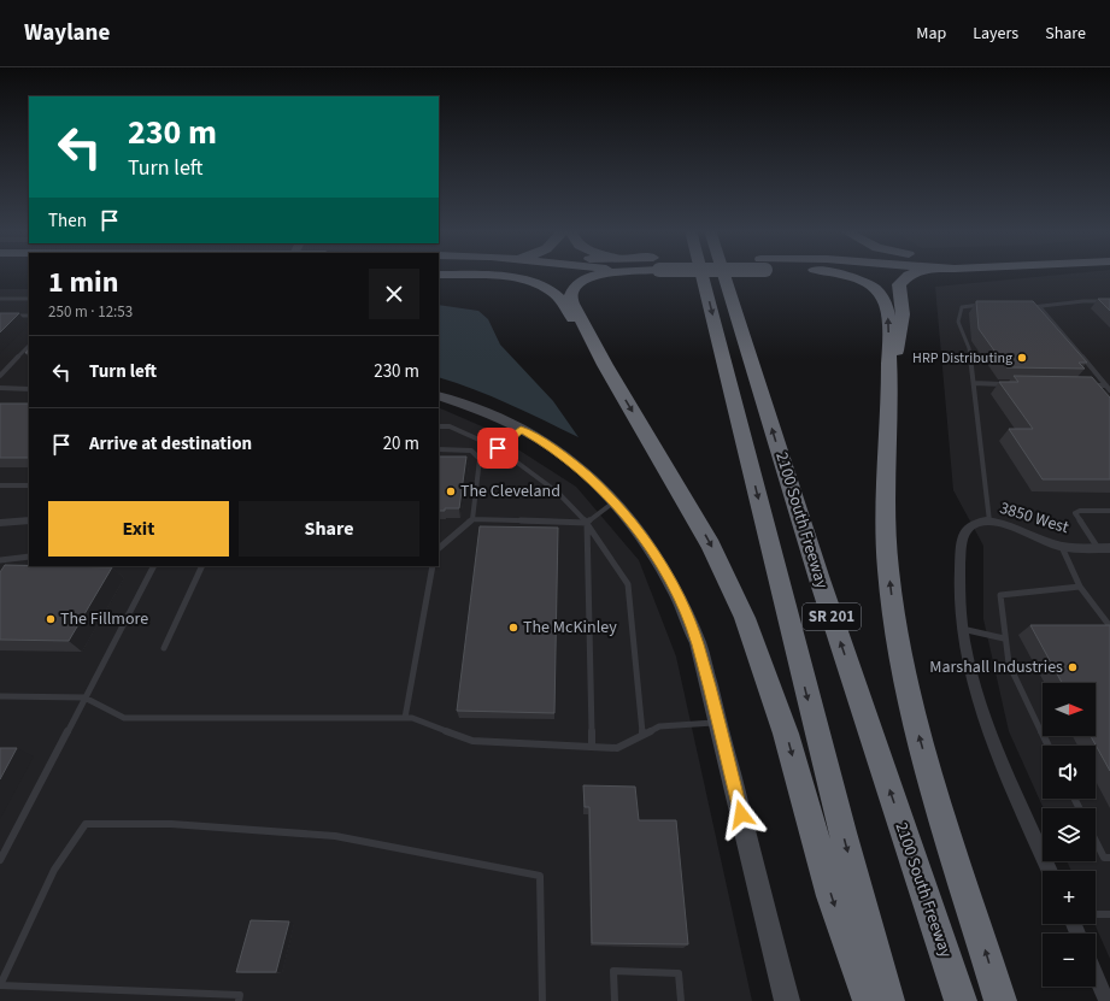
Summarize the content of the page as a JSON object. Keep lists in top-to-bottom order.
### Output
{
  "streets": {
    "highway": ["2100 South Freeway", "SR 201"],
    "street": ["3850 West"]
  },
  "places": [
    "HRP Distributing",
    "The Cleveland",
    "The Fillmore",
    "The McKinley",
    "Marshall Industries"
  ],
  "north": "right",
  "page": {
    "header": "Waylane",
    "nav": ["Map", "Layers", "Share"],
    "turn": ["230 m", "Turn left"],
    "then": "Then",
    "heading": ["1 min", "250 m · 12:53"],
    "list": [
      {
        "name": "Turn left",
        "value": "230 m"
      },
      {
        "name": "Arrive at destination",
        "value": "20 m"
      }
    ],
    "buttons": ["Exit", "Share"],
    "map_buttons": ["+", "−"]
  }
}
